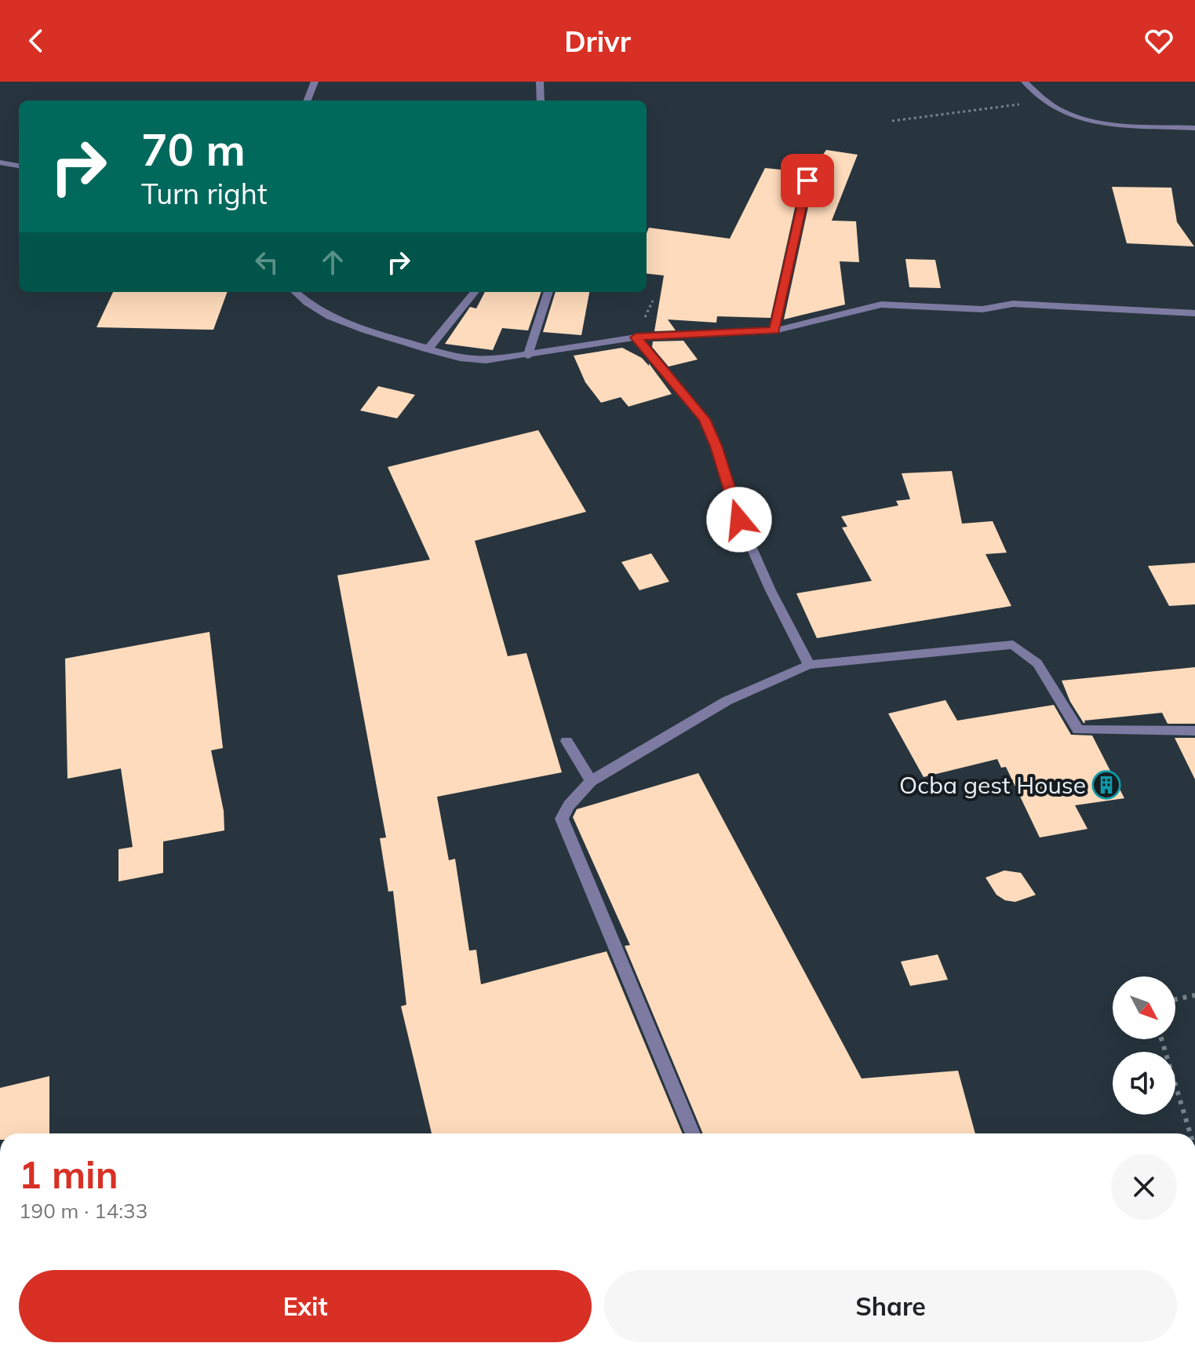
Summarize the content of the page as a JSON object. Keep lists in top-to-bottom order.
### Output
{
  "places": {
    "building": ["Ocba gest House"]
  },
  "north": "bottom right",
  "page": {
    "header": "Drivr",
    "turn": ["70 m", "Turn right"],
    "heading": ["1 min", "190 m · 14:33"],
    "buttons": ["Exit", "Share"]
  }
}
